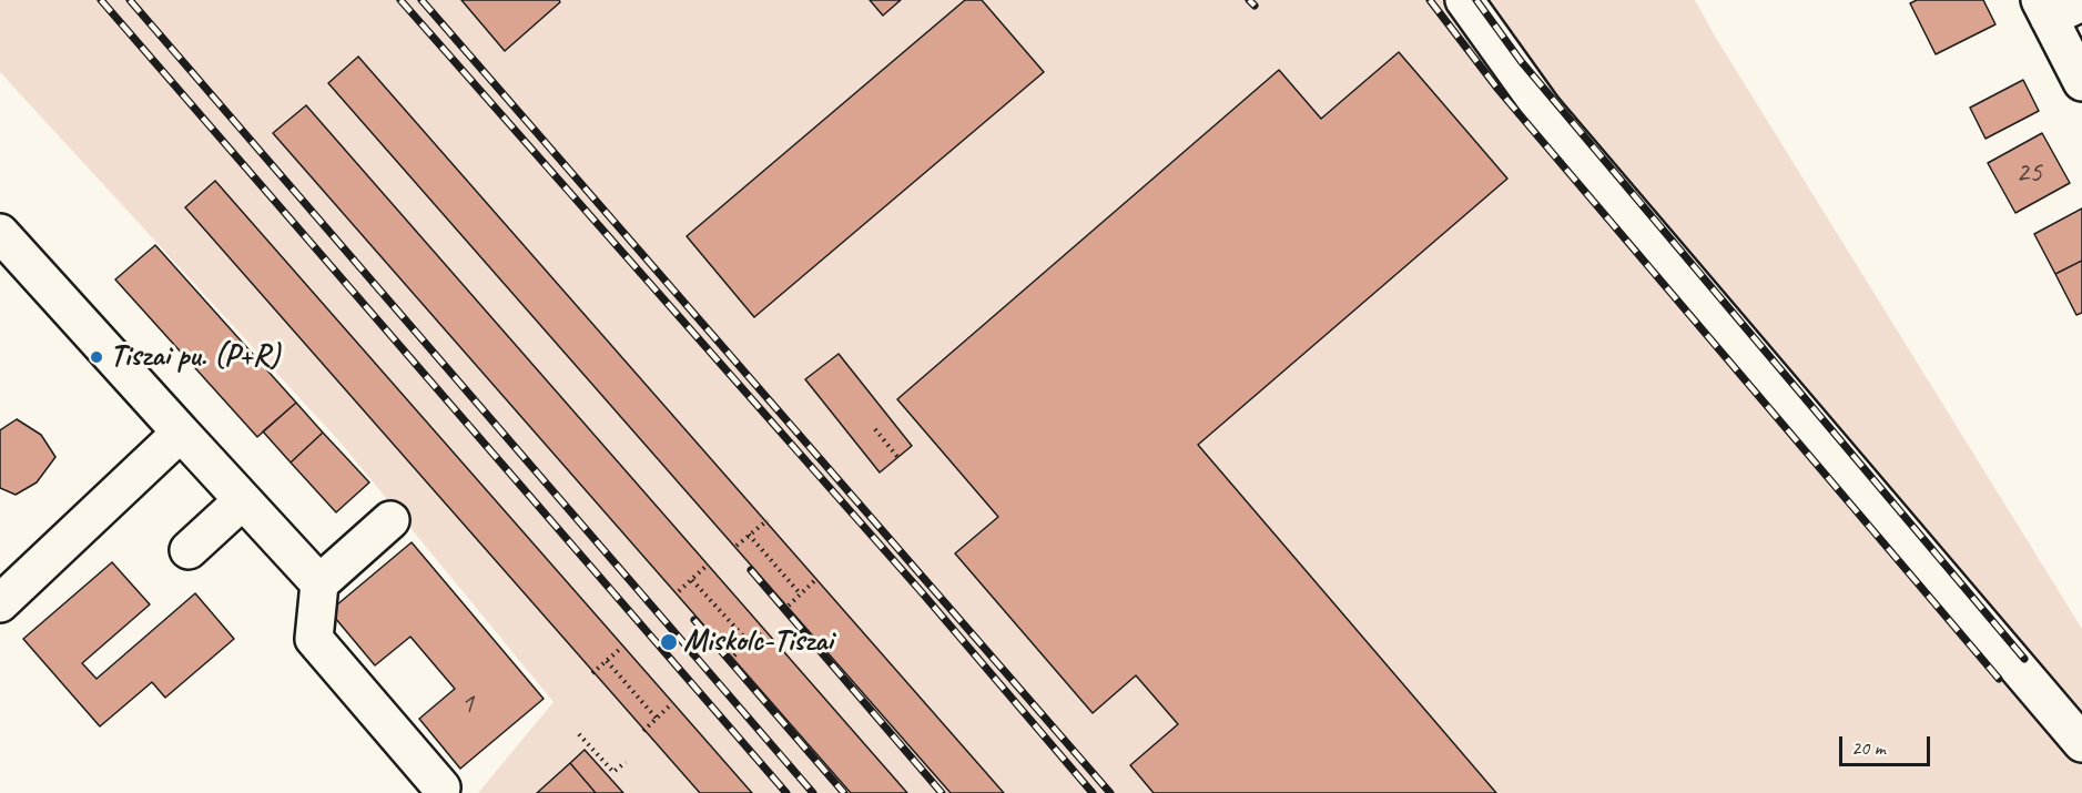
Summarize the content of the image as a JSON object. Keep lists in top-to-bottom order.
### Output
{
  "places": ["Tiszai pu. (P+R)", "Miskolc-Tiszai"],
  "house_numbers": ["25", "1"],
  "scale_bar": "20 m"
}
